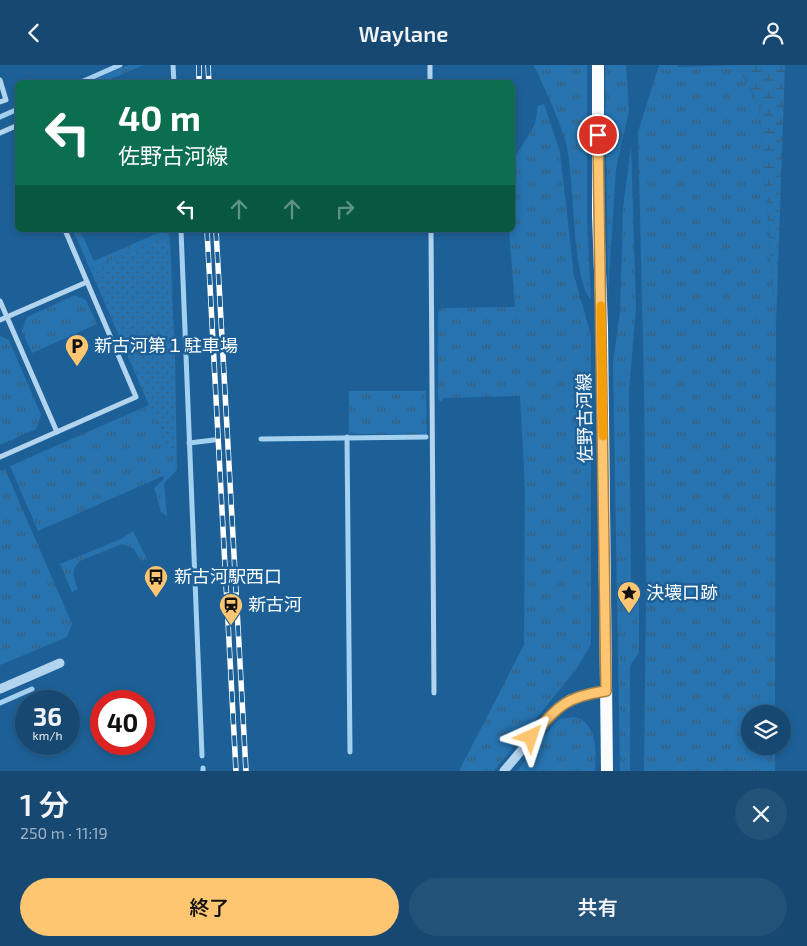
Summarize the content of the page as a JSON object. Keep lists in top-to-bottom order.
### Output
{
  "streets": {
    "main road": ["佐野古河線"]
  },
  "places": {
    "parking": ["新古河第１駐車場"],
    "bus stop": ["新古河駅西口"],
    "place": ["決壊口跡"],
    "station": ["新古河"]
  },
  "page": {
    "header": "Waylane",
    "turn": ["40 m", "佐野古河線"],
    "speed": "36 km/h",
    "limit": "40",
    "heading": ["1 分", "250 m · 11:19"],
    "buttons": ["終了", "共有"]
  }
}
